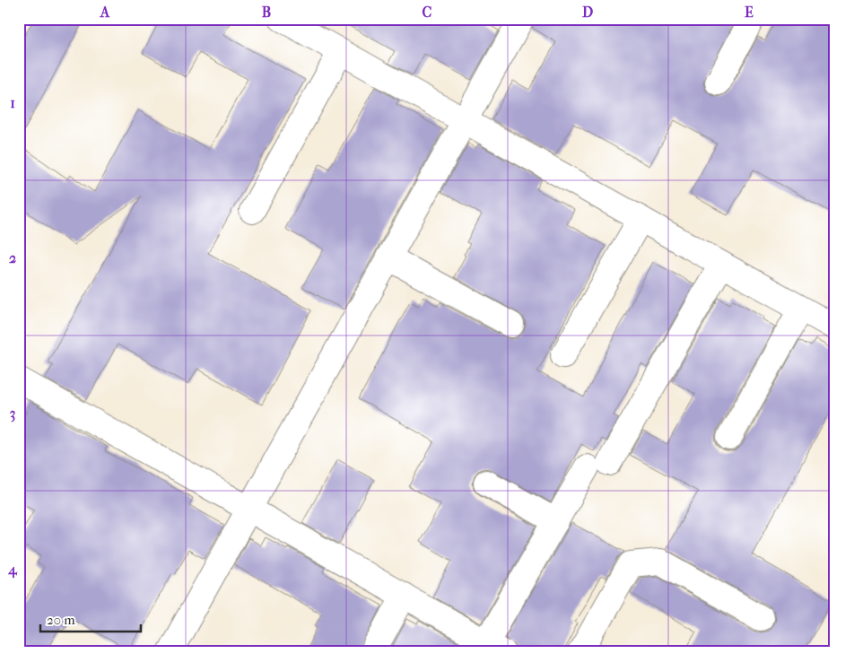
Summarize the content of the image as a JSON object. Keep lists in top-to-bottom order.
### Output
{
  "scale_bar": "20 m",
  "grid": {
    "columns": [
      "A",
      "B",
      "C",
      "D",
      "E"
    ],
    "rows": [
      "1",
      "2",
      "3",
      "4"
    ]
  }
}
